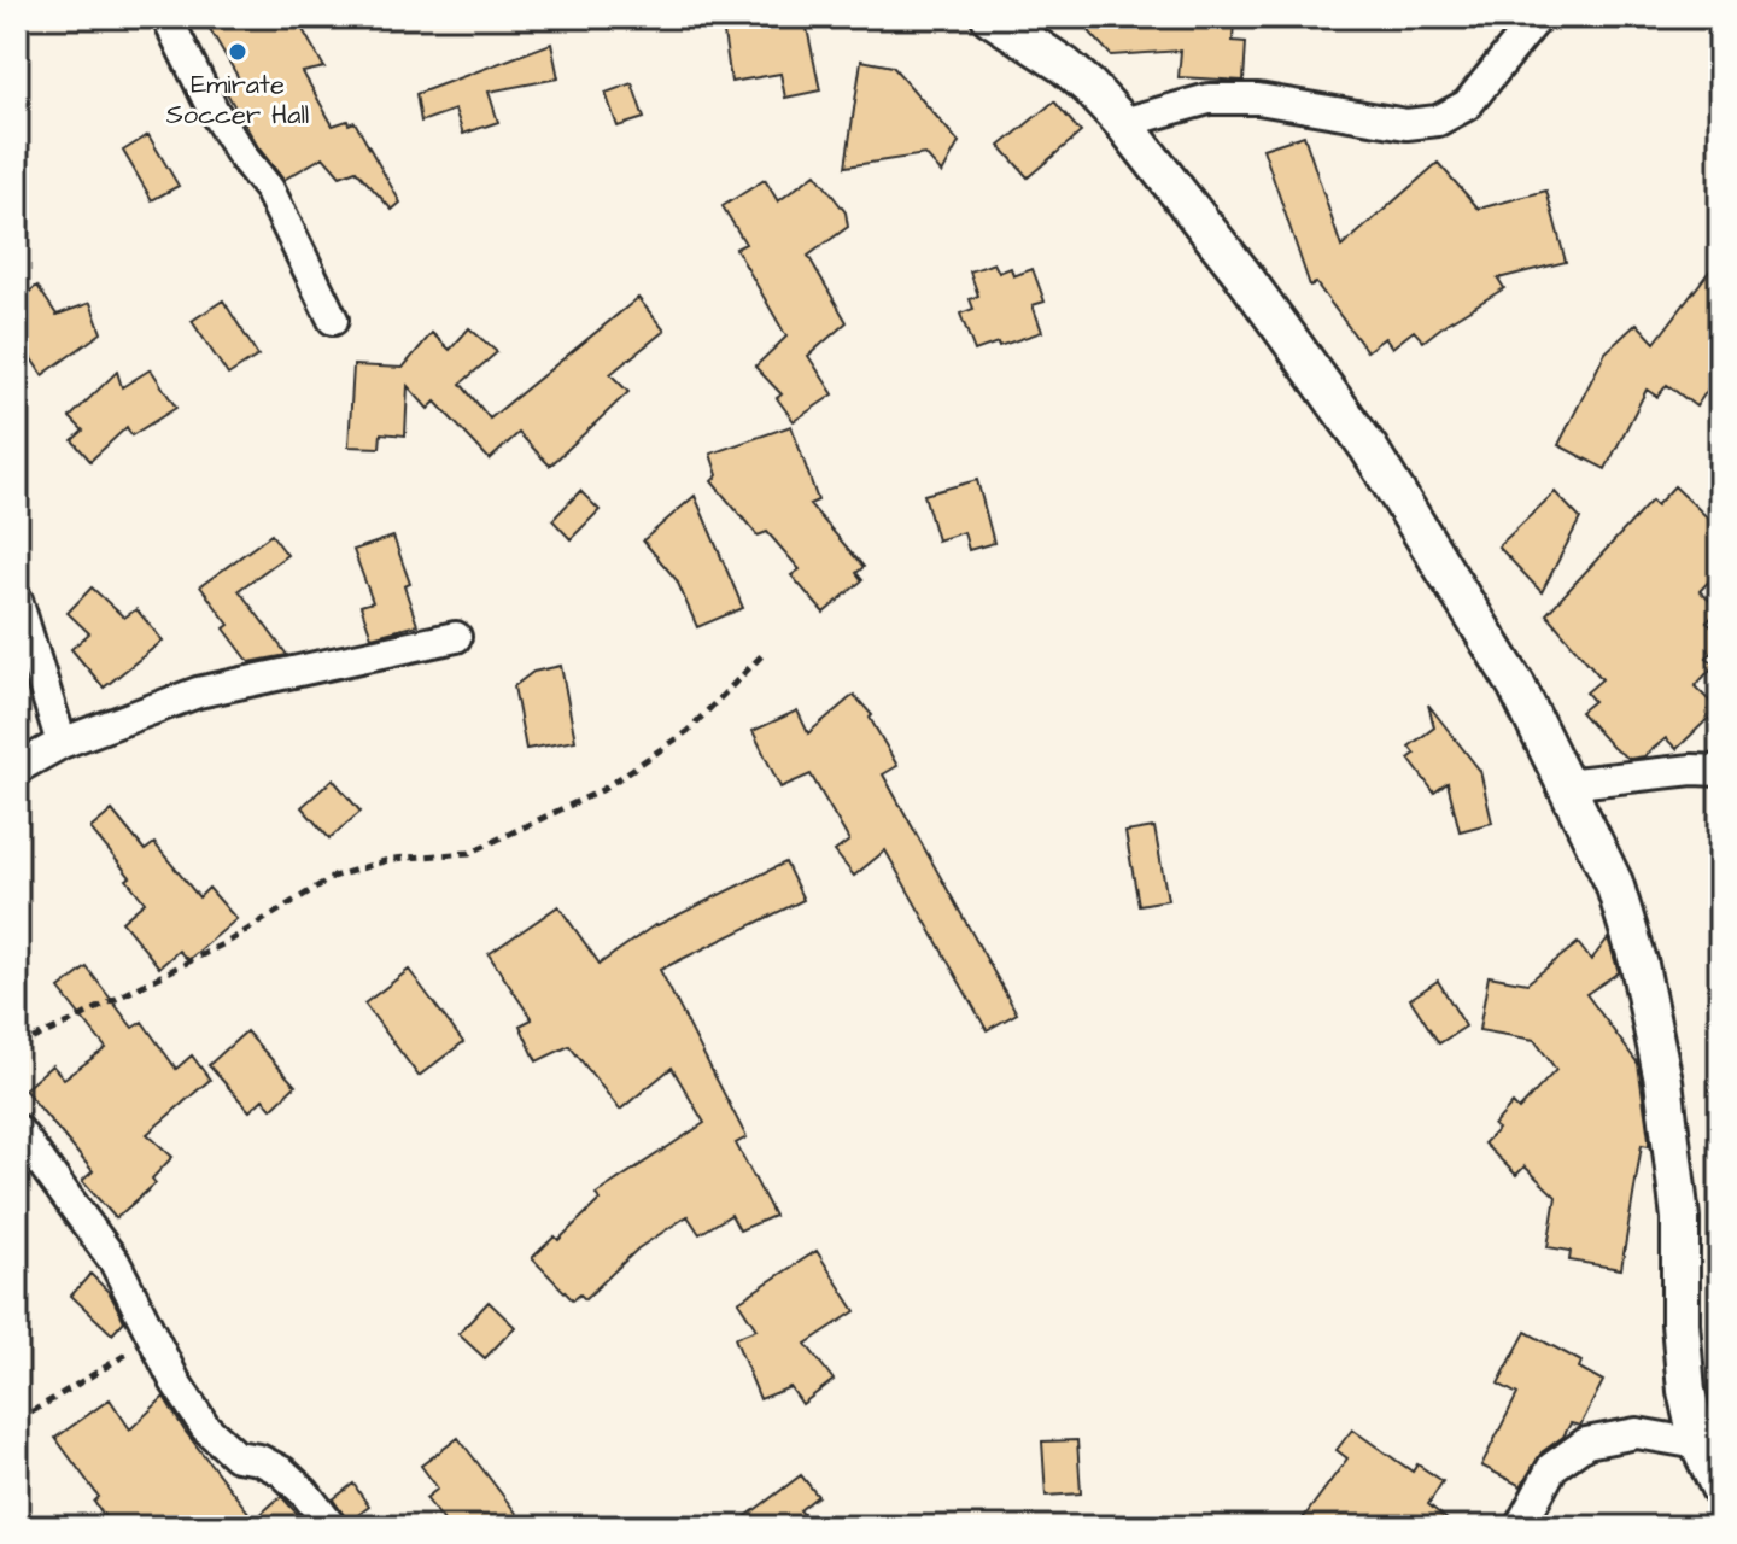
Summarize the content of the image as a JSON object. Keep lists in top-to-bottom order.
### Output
{
  "places": ["Emirate Soccer Hall"]
}
